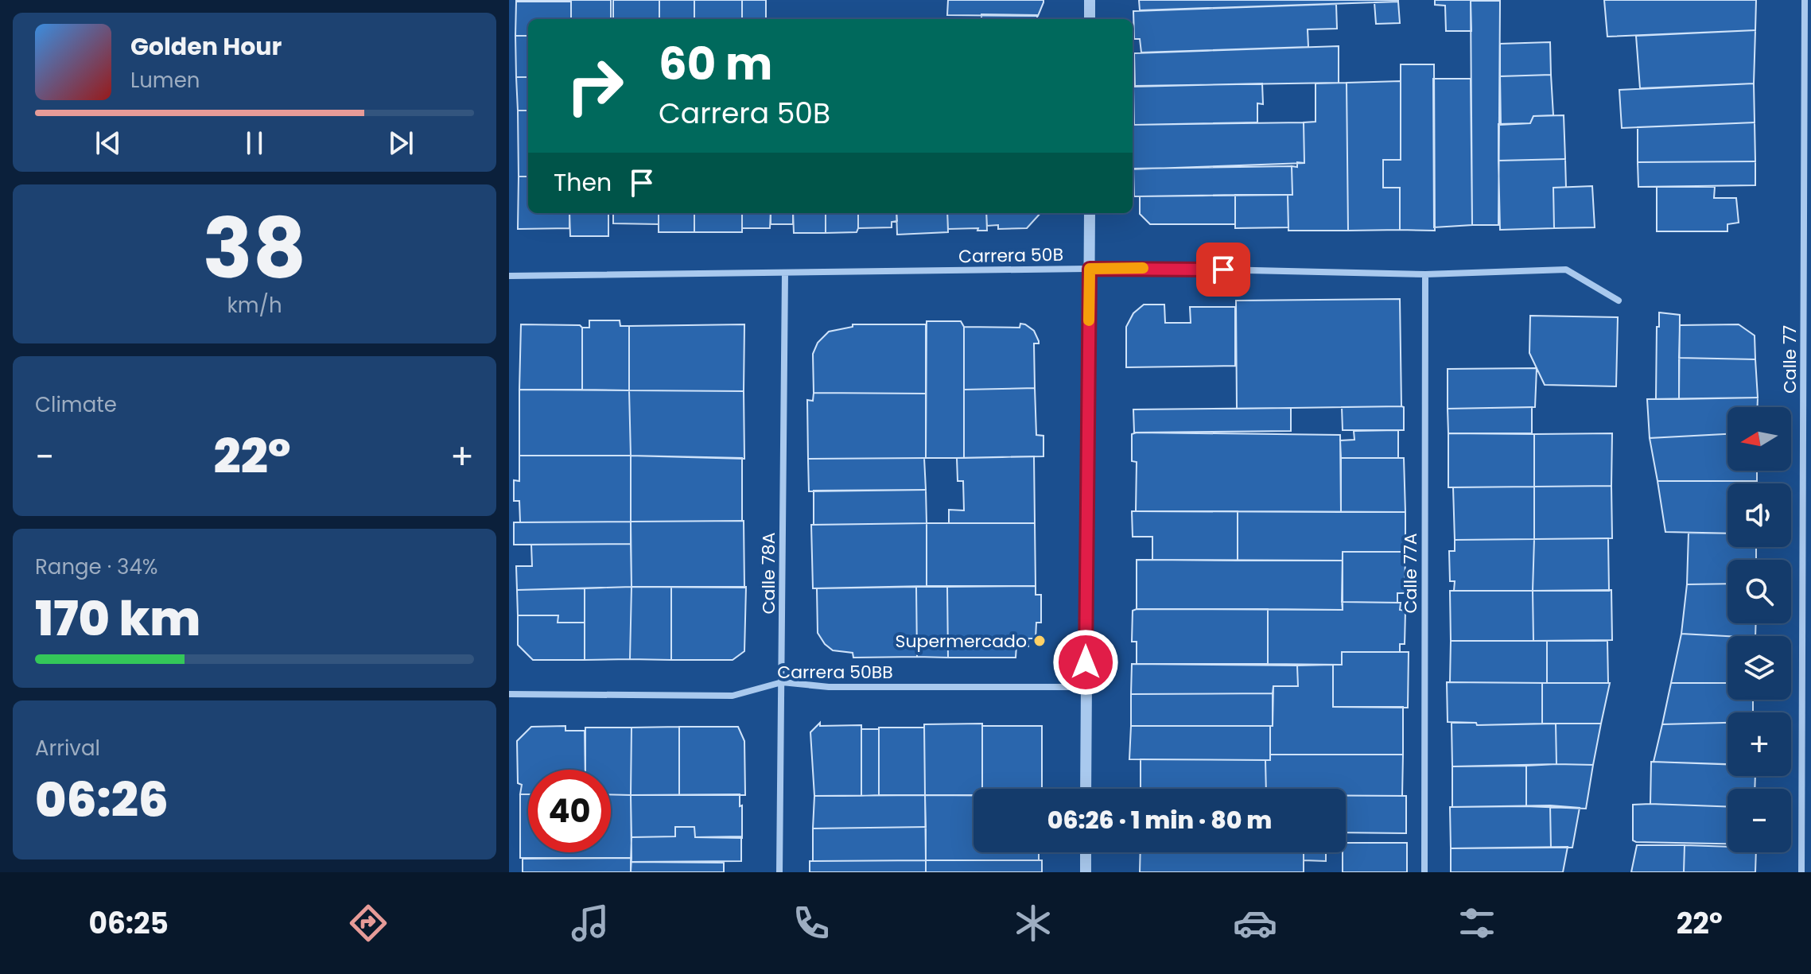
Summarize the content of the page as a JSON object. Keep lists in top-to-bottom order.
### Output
{
  "streets": {
    "street": [
      "Carrera 50B",
      "Calle 77",
      "Calle 78A",
      "Calle 77A",
      "Carrera 50BB"
    ]
  },
  "crossings": [
    ["Carrera 50B", "Calle 78A"],
    ["Carrera 50B", "Calle 77A"],
    ["Calle 78A", "Carrera 50BB"]
  ],
  "places": ["Supermercado"],
  "north": "left",
  "page": {
    "turn": ["60 m", "Carrera 50B"],
    "song": ["Golden Hour", "Lumen"],
    "then": "Then",
    "tile": [
      ["38", "km/h"],
      "Climate",
      ["Range · 34%", "170 km"],
      ["Arrival", "06:26"]
    ],
    "map_buttons": ["+", "−"],
    "heat": ["−", "22°", "+"],
    "limit": "40",
    "trip": "06:26 · 1 min · 80 m",
    "tabs": ["06:25", "22°"]
  }
}
